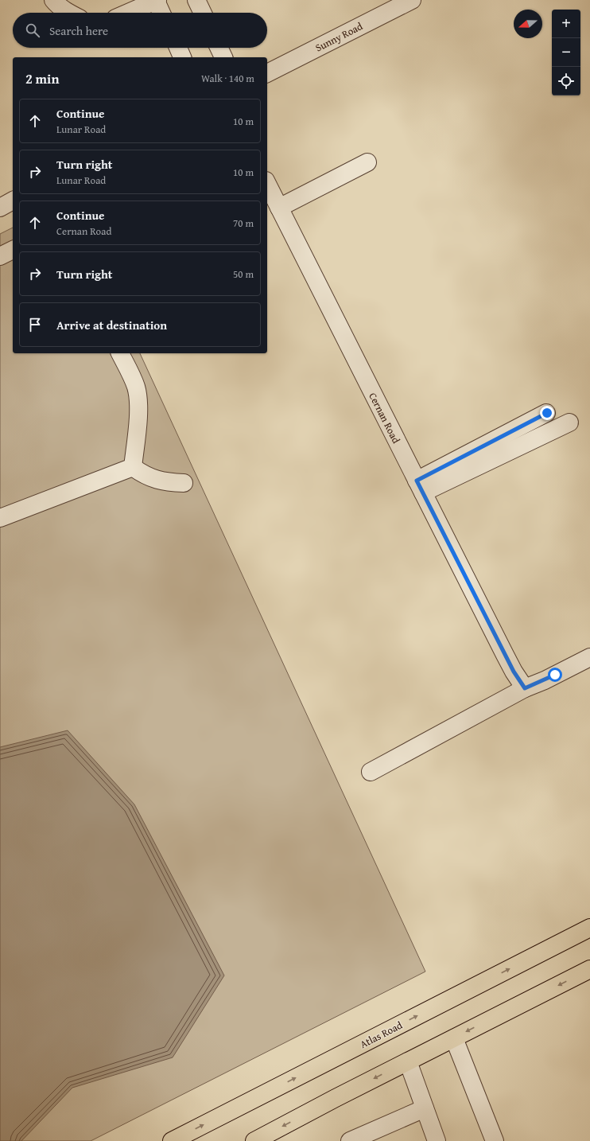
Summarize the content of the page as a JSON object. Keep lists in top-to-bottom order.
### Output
{
  "streets": {
    "main road": ["Atlas Road"],
    "street": ["Sunny Road", "Cernan Road"]
  },
  "north": "left",
  "page": {
    "map_buttons": ["+", "−"],
    "search": "Search here",
    "heading": ["2 min", "Walk · 140 m"],
    "list": [
      ["Continue", "Lunar Road", "10 m"],
      ["Turn right", "Lunar Road", "10 m"],
      ["Continue", "Cernan Road", "70 m"],
      ["Turn right", "50 m"],
      "Arrive at destination"
    ]
  }
}
